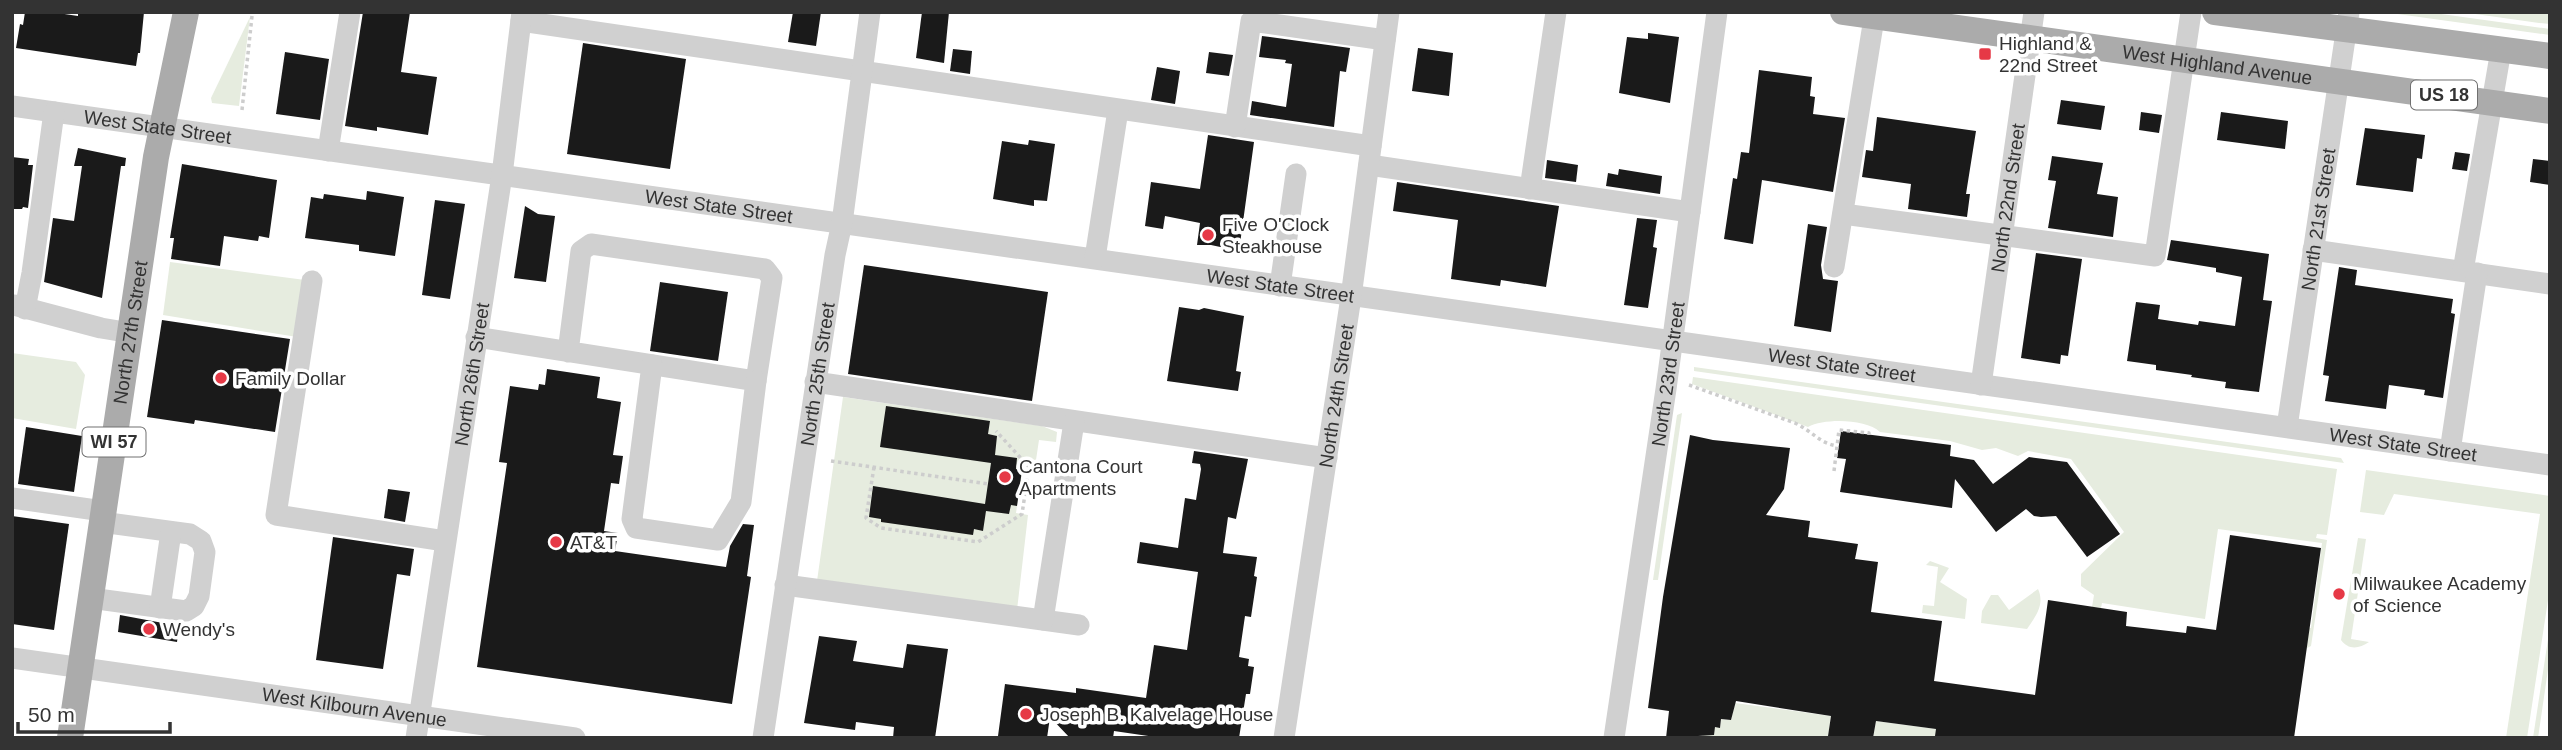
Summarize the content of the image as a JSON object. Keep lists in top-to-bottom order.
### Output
{
  "streets": {
    "main road": [
      "West Highland Avenue",
      "US 18",
      "North 27th Street",
      "WI 57"
    ],
    "street": [
      "West State Street",
      "North 22nd Street",
      "North 21st Street",
      "North 26th Street",
      "North 25th Street",
      "North 23rd Street",
      "North 24th Street",
      "West Kilbourn Avenue"
    ]
  },
  "crossings": [
    ["West Highland Avenue", "North 22nd Street"],
    ["West Highland Avenue", "North 21st Street"],
    ["West State Street", "North 22nd Street"],
    ["West State Street", "North 21st Street"],
    ["West State Street", "North 27th Street"],
    ["West State Street", "North 26th Street"],
    ["West State Street", "North 25th Street"],
    ["West State Street", "North 23rd Street"],
    ["West State Street", "North 24th Street"],
    ["North 27th Street", "West Kilbourn Avenue"],
    ["North 26th Street", "West Kilbourn Avenue"]
  ],
  "places": {
    "transit": ["Highland & 22nd Street"],
    "other": [
      "Five O'Clock Steakhouse",
      "Family Dollar",
      "Cantona Court Apartments",
      "AT&T",
      "Milwaukee Academy of Science",
      "Wendy's",
      "Joseph B. Kalvelage House"
    ]
  },
  "scale_bar": "50 m"
}
